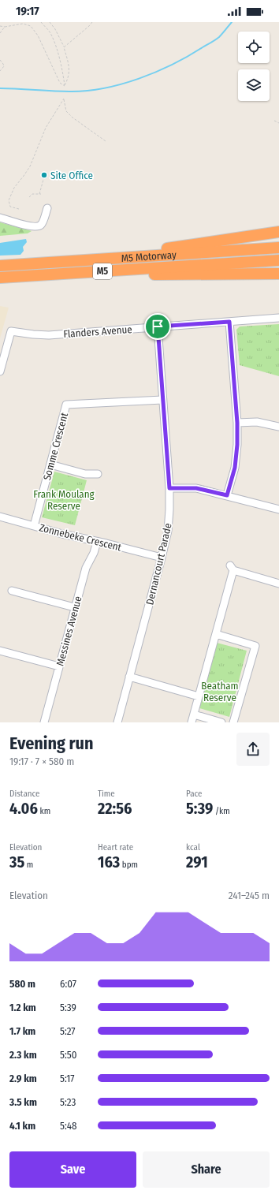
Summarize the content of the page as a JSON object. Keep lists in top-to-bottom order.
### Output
{
  "streets": {
    "highway": ["M5 Motorway", "M5"],
    "street": [
      "Flanders Avenue",
      "Somme Crescent",
      "Zonnebeke Crescent",
      "Dernancourt Parade",
      "Messines Avenue"
    ]
  },
  "crossings": [
    ["Flanders Avenue", "Dernancourt Parade"],
    ["Somme Crescent", "Zonnebeke Crescent"],
    ["Somme Crescent", "Dernancourt Parade"],
    ["Zonnebeke Crescent", "Dernancourt Parade"],
    ["Zonnebeke Crescent", "Messines Avenue"]
  ],
  "parks": ["Frank Moulang Reserve", "Beatham Reserve"],
  "places": ["Site Office"],
  "page": {
    "status": "19:17",
    "heading": ["Evening run", "19:17 · 7 × 580 m"],
    "stats": [
      ["Distance", "4.06 km"],
      ["Time", "22:56"],
      ["Pace", "5:39 /km"],
      ["Elevation", "35 m"],
      ["Heart rate", "163 bpm"],
      ["kcal", "291"]
    ],
    "chart": ["Elevation", "241–245 m"],
    "list": [
      {
        "name": "580 m",
        "note": "6:07"
      },
      {
        "name": "1.2 km",
        "note": "5:39"
      },
      {
        "name": "1.7 km",
        "note": "5:27"
      },
      {
        "name": "2.3 km",
        "note": "5:50"
      },
      {
        "name": "2.9 km",
        "note": "5:17"
      },
      {
        "name": "3.5 km",
        "note": "5:23"
      },
      {
        "name": "4.1 km",
        "note": "5:48"
      }
    ],
    "buttons": ["Save", "Share"]
  }
}
